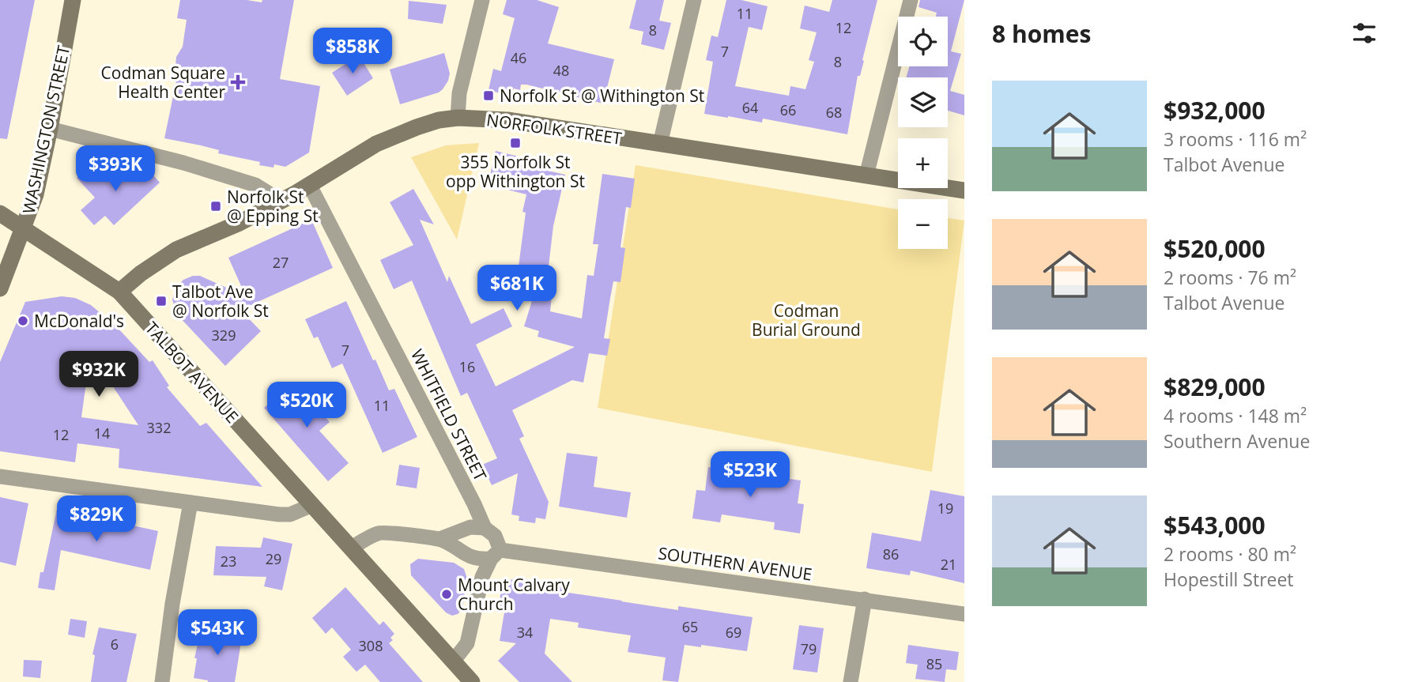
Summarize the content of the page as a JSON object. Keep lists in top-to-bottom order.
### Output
{
  "streets": {
    "main road": ["NORFOLK STREET", "WASHINGTON STREET", "TALBOT AVENUE"],
    "street": ["WHITFIELD STREET", "SOUTHERN AVENUE"]
  },
  "crossings": [
    ["NORFOLK STREET", "TALBOT AVENUE"],
    ["NORFOLK STREET", "WHITFIELD STREET"],
    ["WASHINGTON STREET", "TALBOT AVENUE"],
    ["TALBOT AVENUE", "SOUTHERN AVENUE"],
    ["WHITFIELD STREET", "SOUTHERN AVENUE"]
  ],
  "parks": ["Codman Burial Ground"],
  "places": {
    "health": ["Codman Square Health Center"],
    "transit": [
      "Norfolk St @ Withington St",
      "355 Norfolk St opp Withington St",
      "Norfolk St @ Epping St",
      "Talbot Ave @ Norfolk St"
    ],
    "other": ["McDonald's", "Mount Calvary Church"]
  },
  "house_numbers": [
    "11",
    "12",
    "8",
    "7",
    "46",
    "8",
    "48",
    "64",
    "66",
    "68",
    "27",
    "329",
    "7",
    "16",
    "11",
    "332",
    "14",
    "12",
    "19",
    "86",
    "29",
    "23",
    "21",
    "65",
    "34",
    "69",
    "6",
    "308",
    "79",
    "85"
  ],
  "page": {
    "heading": "8 homes",
    "map_buttons": ["+", "−"],
    "price": [
      "$858K",
      "$393K",
      "$681K",
      "$932K",
      "$520K",
      "$523K",
      "$829K",
      "$543K"
    ],
    "list": [
      {
        "name": "$932,000",
        "note": "3 rooms · 116 m² · Talbot Avenue"
      },
      {
        "name": "$520,000",
        "note": "2 rooms · 76 m² · Talbot Avenue"
      },
      {
        "name": "$829,000",
        "note": "4 rooms · 148 m² · Southern Avenue"
      },
      {
        "name": "$543,000",
        "note": "2 rooms · 80 m² · Hopestill Street"
      }
    ]
  }
}
